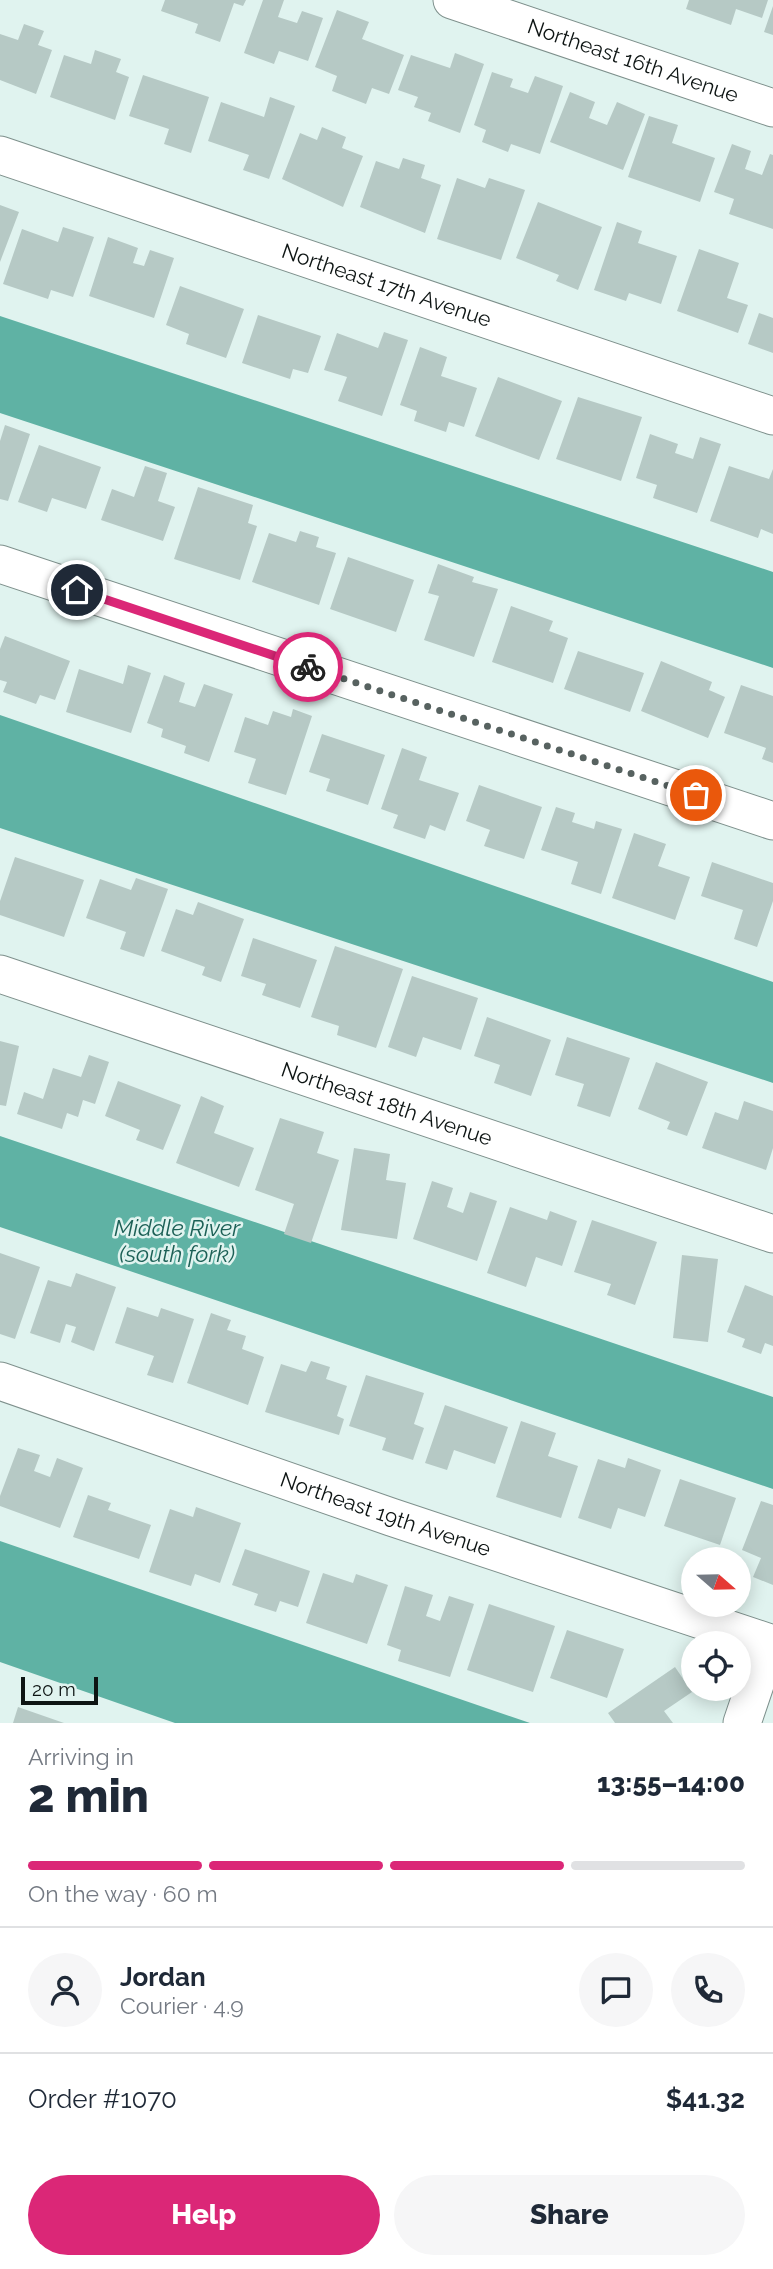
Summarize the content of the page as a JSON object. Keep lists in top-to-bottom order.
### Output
{
  "streets": {
    "street": [
      "Northeast 16th Avenue",
      "Northeast 17th Avenue",
      "Northeast 18th Avenue",
      "Northeast 19th Avenue"
    ]
  },
  "water": ["Middle River (south fork)"],
  "scale_bar": "20 m",
  "north": "right",
  "page": {
    "scale": "20 m",
    "heading": ["2 min", "Arriving in", "13:55–14:00"],
    "panel": [
      "Jordan",
      "Courier · 4.9",
      "Order #1070",
      "$41.32"
    ],
    "bar": "On the way · 60 m",
    "buttons": ["Help", "Share"]
  }
}
